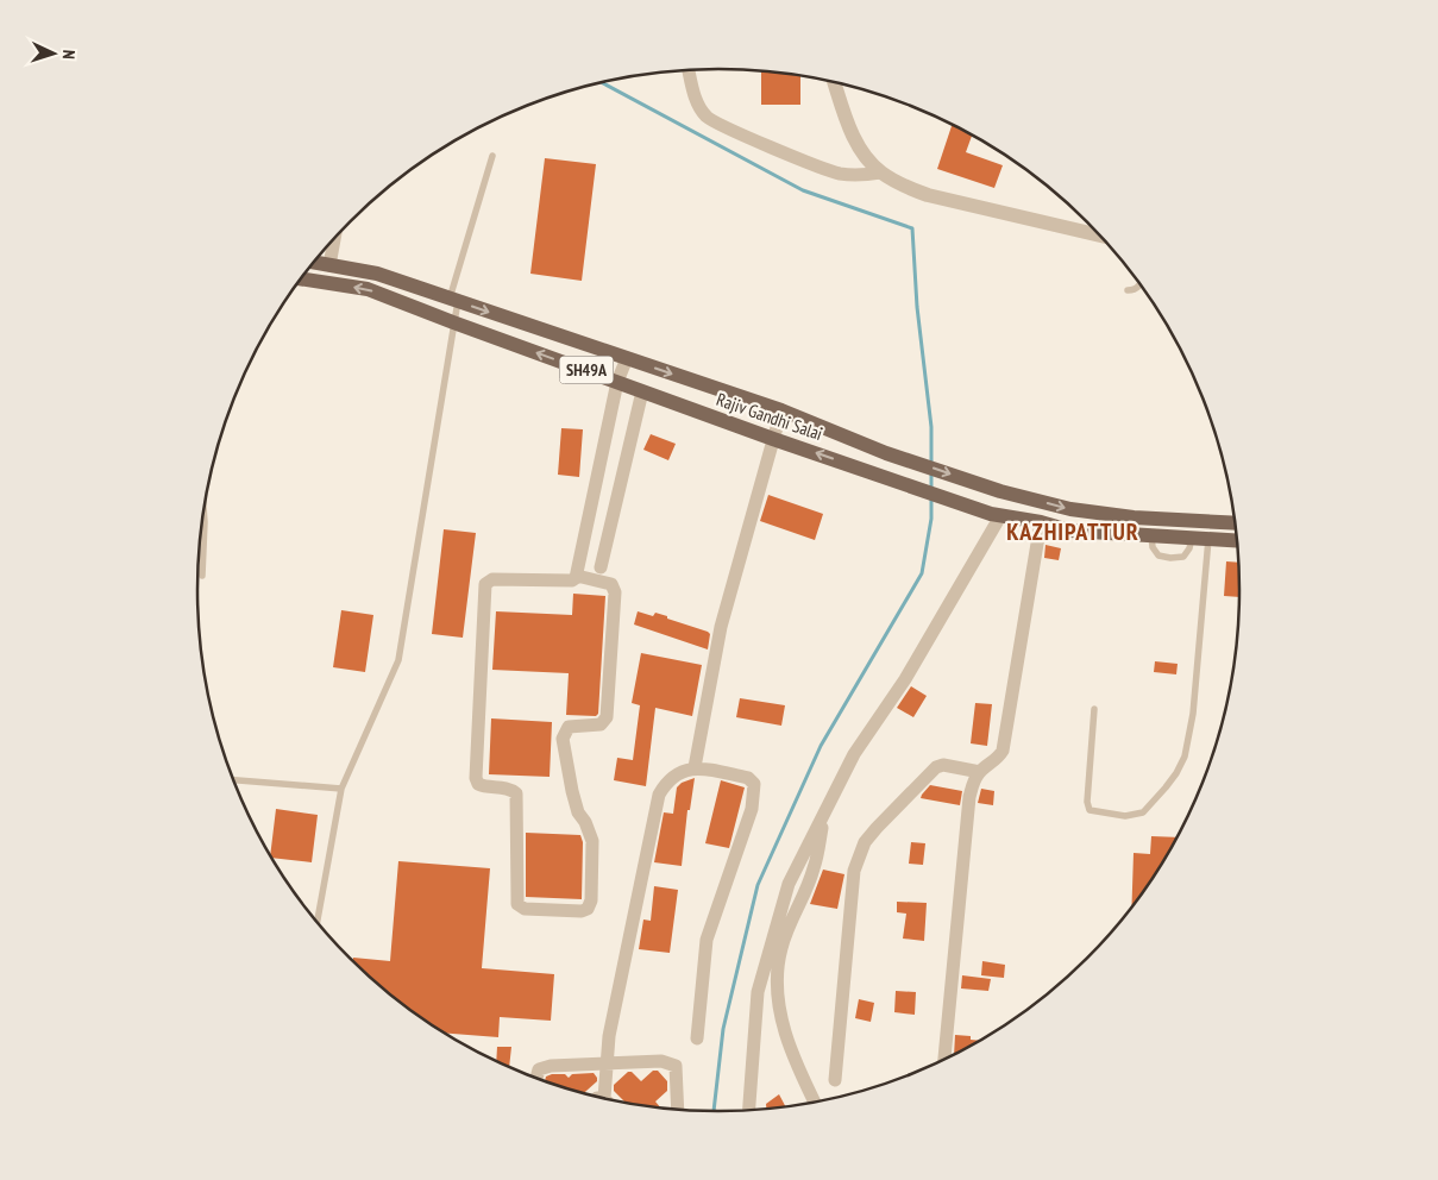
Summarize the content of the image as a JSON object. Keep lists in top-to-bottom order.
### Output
{
  "streets": {
    "main road": ["SH49A", "Rajiv Gandhi Salai"]
  },
  "districts": ["KAZHIPATTUR"],
  "north": "right"
}
